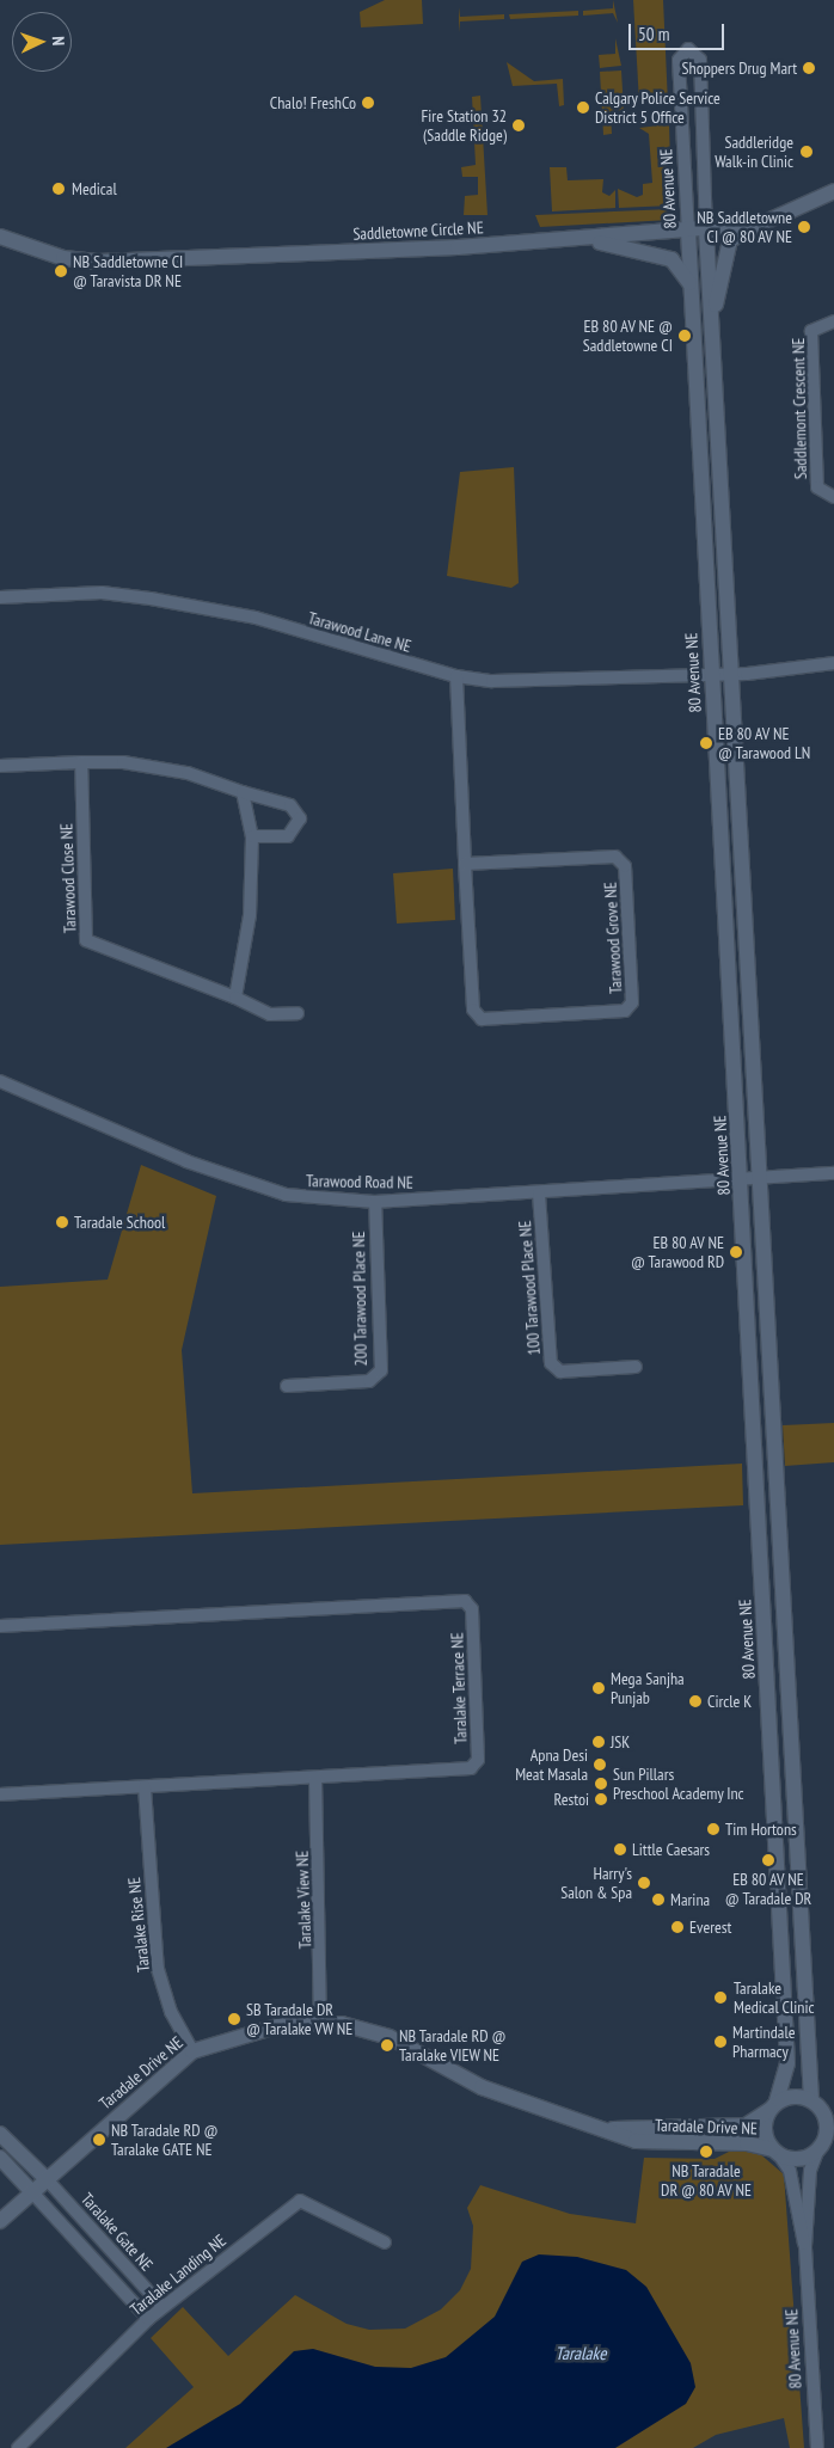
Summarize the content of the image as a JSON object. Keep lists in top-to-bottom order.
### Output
{
  "streets": {
    "street": [
      "80 Avenue NE",
      "Saddletowne Circle NE",
      "Saddlemont Crescent NE",
      "Tarawood Lane NE",
      "Tarawood Close NE",
      "Tarawood Grove NE",
      "Tarawood Road NE",
      "100 Tarawood Place NE",
      "200 Tarawood Place NE",
      "Taralake Terrace NE",
      "Taralake View NE",
      "Taralake Rise NE",
      "Taradale Drive NE",
      "Taralake Gate NE",
      "Taralake Landing NE"
    ]
  },
  "crossings": [
    ["80 Avenue NE", "Saddletowne Circle NE"],
    ["80 Avenue NE", "Tarawood Lane NE"],
    ["80 Avenue NE", "Tarawood Road NE"],
    ["80 Avenue NE", "Taradale Drive NE"],
    ["Tarawood Lane NE", "Tarawood Grove NE"],
    ["Tarawood Road NE", "100 Tarawood Place NE"],
    ["Tarawood Road NE", "200 Tarawood Place NE"],
    ["Taralake Terrace NE", "Taralake View NE"],
    ["Taralake Terrace NE", "Taralake Rise NE"],
    ["Taralake View NE", "Taradale Drive NE"],
    ["Taralake Rise NE", "Taradale Drive NE"],
    ["Taradale Drive NE", "Taralake Gate NE"],
    ["Taralake Gate NE", "Taralake Landing NE"]
  ],
  "water": ["Taralake"],
  "places": [
    "Shoppers Drug Mart",
    "Chalo! FreshCo",
    "Calgary Police Service District 5 Office",
    "Fire Station 32 (Saddle Ridge)",
    "Saddleridge Walk-in Clinic",
    "Medical",
    "NB Saddletowne CI @ 80 AV NE",
    "NB Saddletowne CI @ Taravista DR NE",
    "EB 80 AV NE @ Saddletowne CI",
    "EB 80 AV NE @ Tarawood LN",
    "Taradale School",
    "EB 80 AV NE @ Tarawood RD",
    "Mega Sanjha Punjab",
    "Circle K",
    "JSK",
    "Apna Desi Meat Masala",
    "Sun Pillars Preschool Academy Inc",
    "Restoi",
    "Tim Hortons",
    "Little Caesars",
    "EB 80 AV NE @ Taradale DR",
    "Harry's Salon & Spa",
    "Marina",
    "Everest",
    "Taralake Medical Clinic",
    "SB Taradale DR @ Taralake VW NE",
    "Martindale Pharmacy",
    "NB Taradale RD @ Taralake VIEW NE",
    "NB Taradale RD @ Taralake GATE NE",
    "NB Taradale DR @ 80 AV NE"
  ],
  "scale_bar": "50 m",
  "north": "right"
}
